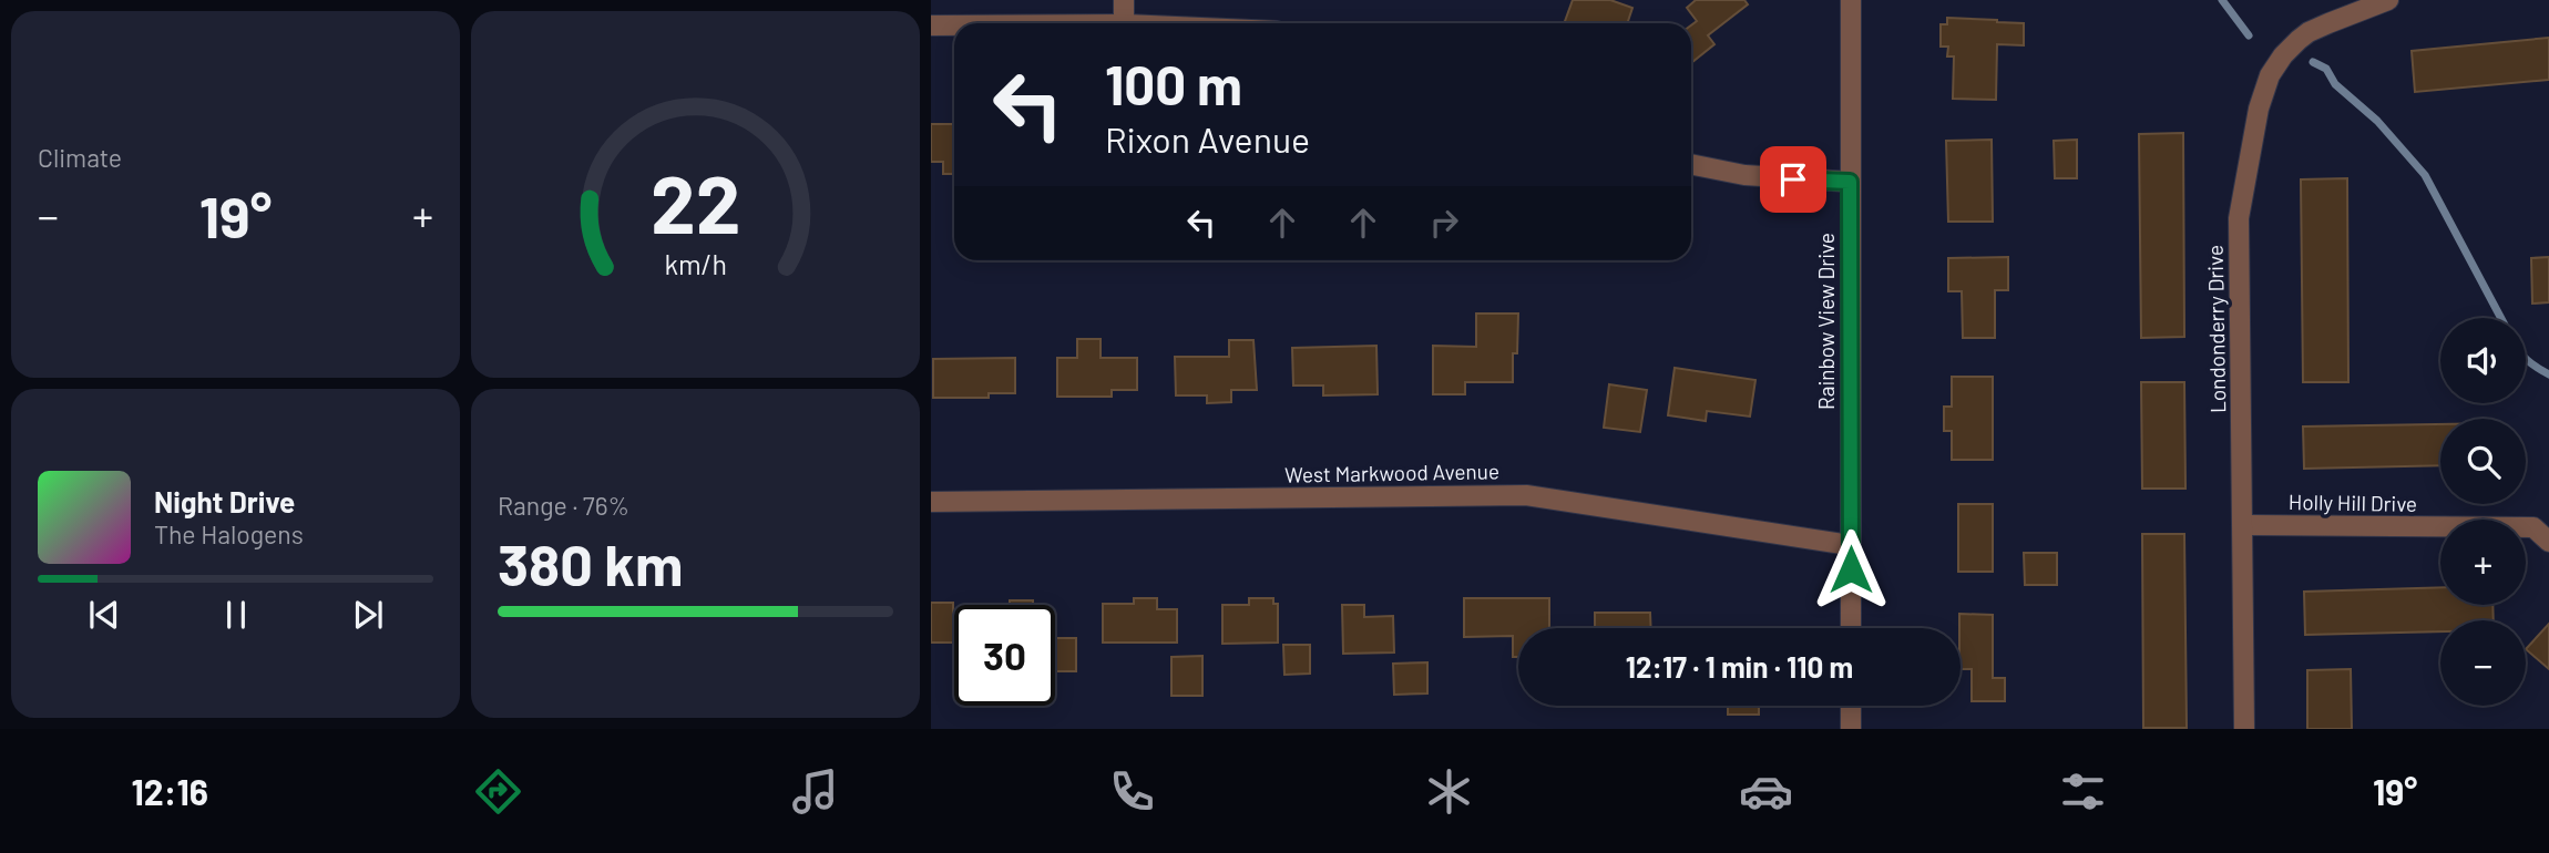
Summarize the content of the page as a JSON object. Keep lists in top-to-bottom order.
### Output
{
  "streets": {
    "street": [
      "Rainbow View Drive",
      "Londonderry Drive",
      "West Markwood Avenue",
      "Holly Hill Drive"
    ]
  },
  "crossings": [
    ["Rainbow View Drive", "West Markwood Avenue"],
    ["Londonderry Drive", "Holly Hill Drive"]
  ],
  "page": {
    "tile": [
      "Climate",
      ["Range · 76%", "380 km"]
    ],
    "turn": ["100 m", "Rixon Avenue"],
    "heat": ["−", "19°", "+"],
    "map_buttons": ["+", "−"],
    "song": ["Night Drive", "The Halogens"],
    "limit": "30",
    "trip": "12:17 · 1 min · 110 m",
    "tabs": ["12:16", "19°"],
    "gauge": ["22", "km/h"]
  }
}
